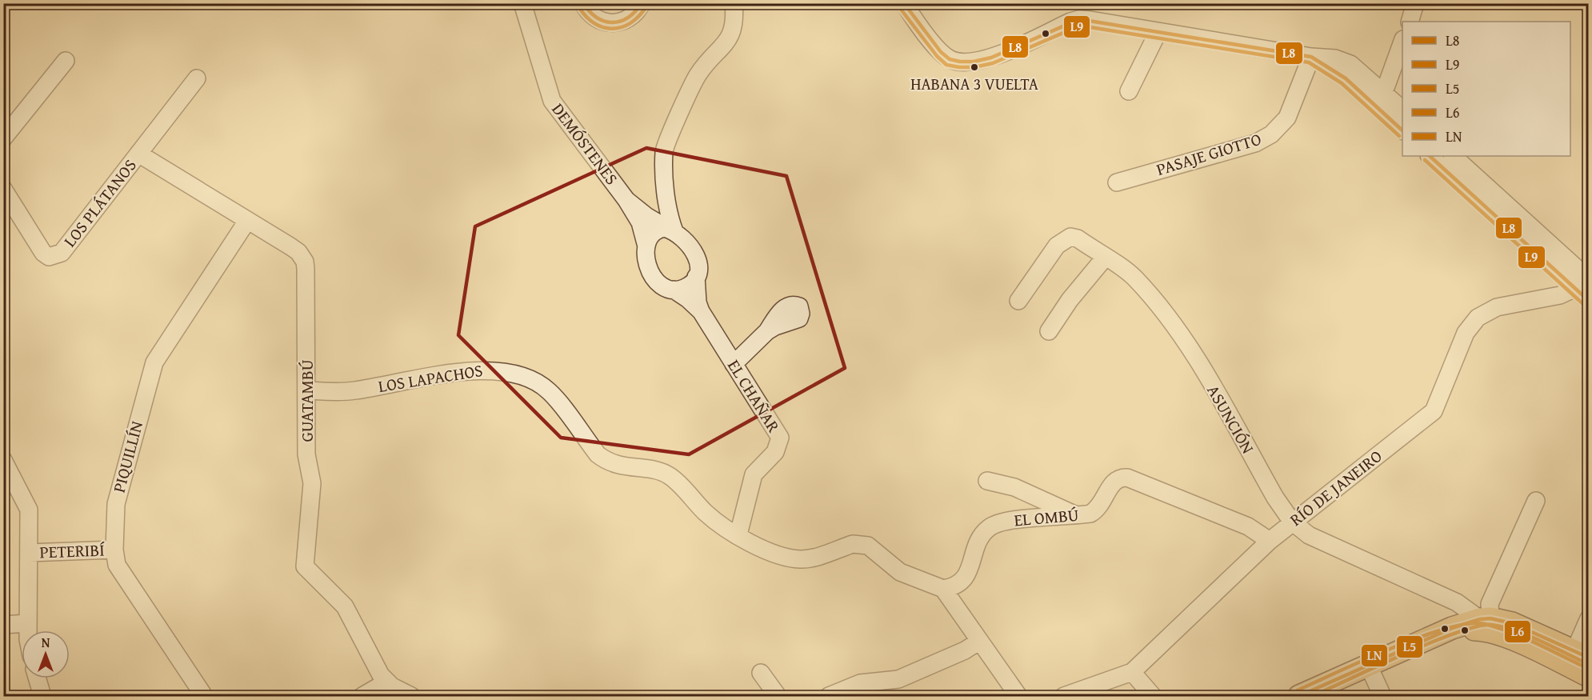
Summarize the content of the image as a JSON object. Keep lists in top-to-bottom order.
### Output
{
  "streets": {
    "main road": ["ASUNCIÓN"],
    "street": [
      "DEMÓSTENES",
      "PASAJE GIOTTO",
      "LOS PLÁTANOS",
      "LOS LAPACHOS",
      "EL CHAÑAR",
      "GUATAMBÚ",
      "PIQUILLÍN",
      "RÍO DE JANEIRO",
      "EL OMBÚ",
      "PETERIBÍ"
    ]
  },
  "crossings": [
    ["DEMÓSTENES", "EL CHAÑAR"],
    ["LOS PLÁTANOS", "GUATAMBÚ"],
    ["LOS LAPACHOS", "EL CHAÑAR"],
    ["LOS LAPACHOS", "GUATAMBÚ"],
    ["LOS LAPACHOS", "EL OMBÚ"],
    ["GUATAMBÚ", "PIQUILLÍN"],
    ["ASUNCIÓN", "RÍO DE JANEIRO"],
    ["PIQUILLÍN", "PETERIBÍ"],
    ["RÍO DE JANEIRO", "EL OMBÚ"]
  ],
  "places": ["HABANA 3 VUELTA"],
  "lines": [
    "transit line L8",
    "transit line L9",
    "transit line L5",
    "transit line LN",
    "transit line L6"
  ],
  "legend": [
    "L8",
    "L9",
    "L5",
    "L6",
    "LN"
  ],
  "north": "top"
}
